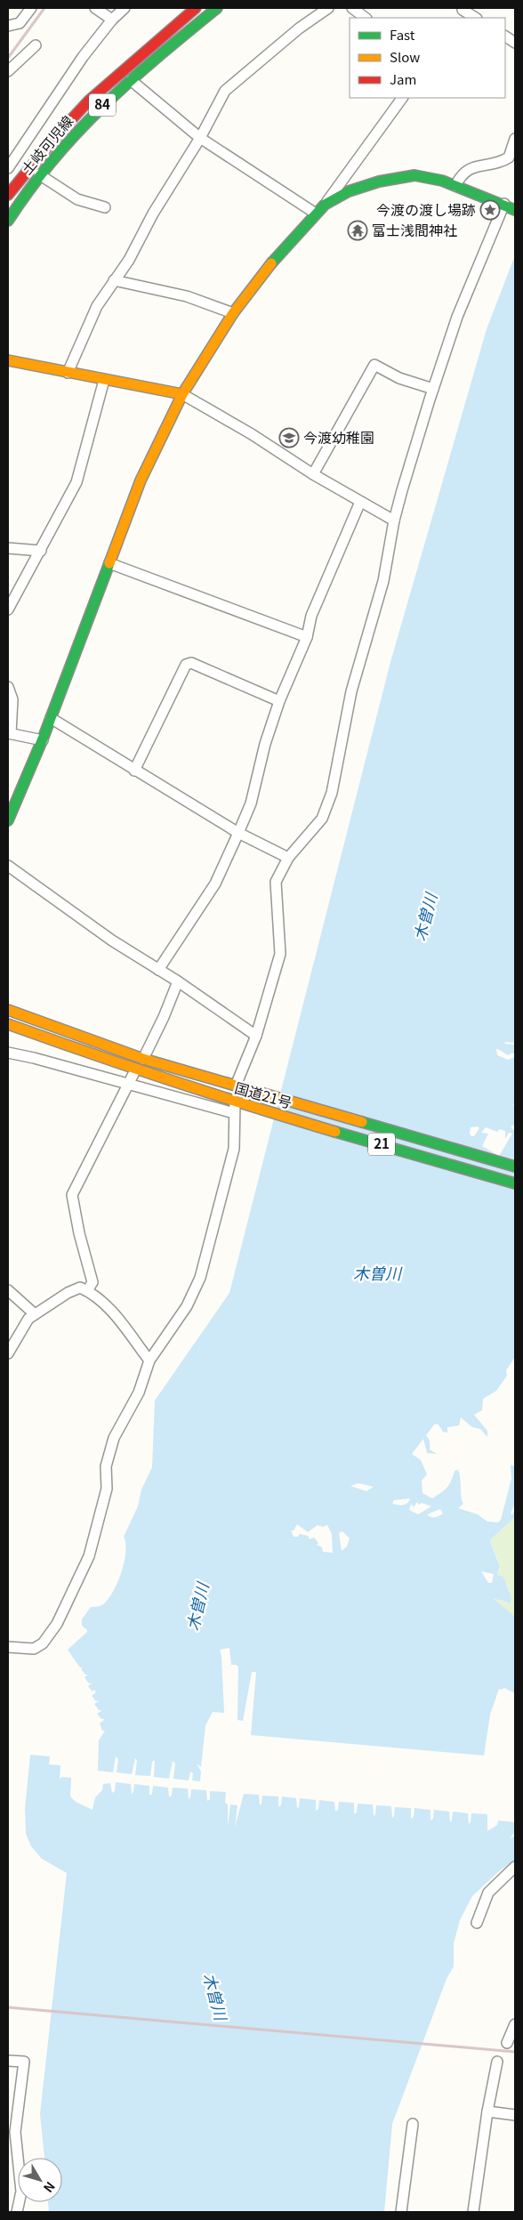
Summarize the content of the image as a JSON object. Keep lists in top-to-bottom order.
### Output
{
  "streets": {
    "main road": [
      "84",
      "土岐可児線",
      "国道21号",
      "21"
    ]
  },
  "water": ["木曽川"],
  "places": {
    "place": ["今渡の渡し場跡"],
    "temple": ["富士浅間神社"],
    "school or university": ["今渡幼稚園"]
  },
  "legend": ["Fast", "Slow", "Jam"],
  "north": "bottom right"
}
